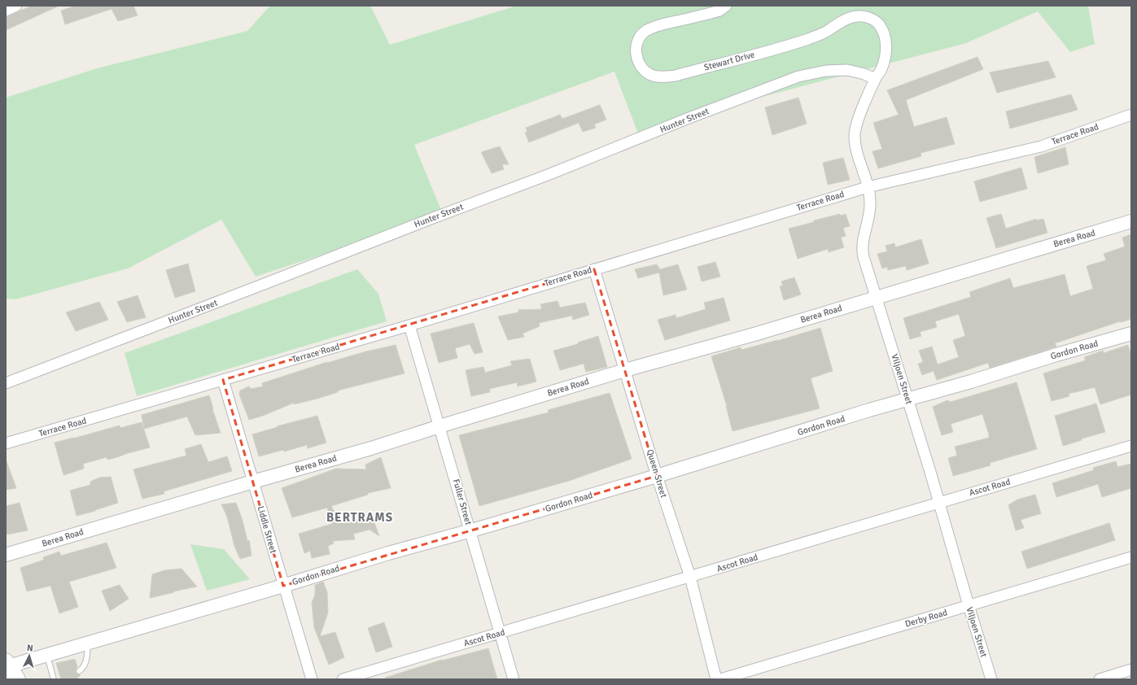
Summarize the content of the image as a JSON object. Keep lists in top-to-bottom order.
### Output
{
  "streets": {
    "street": [
      "Stewart Drive",
      "Hunter Street",
      "Terrace Road",
      "Berea Road",
      "Gordon Road",
      "Viljoen Street",
      "Queen Street",
      "Ascot Road",
      "Fuller Street",
      "Liddle Street",
      "Derby Road"
    ]
  },
  "crossings": [
    ["Stewart Drive", "Hunter Street"],
    ["Stewart Drive", "Viljoen Street"],
    ["Hunter Street", "Viljoen Street"],
    ["Terrace Road", "Viljoen Street"],
    ["Terrace Road", "Queen Street"],
    ["Terrace Road", "Fuller Street"],
    ["Terrace Road", "Liddle Street"],
    ["Berea Road", "Viljoen Street"],
    ["Berea Road", "Queen Street"],
    ["Berea Road", "Fuller Street"],
    ["Berea Road", "Liddle Street"],
    ["Gordon Road", "Viljoen Street"],
    ["Gordon Road", "Queen Street"],
    ["Gordon Road", "Fuller Street"],
    ["Gordon Road", "Liddle Street"],
    ["Viljoen Street", "Ascot Road"],
    ["Viljoen Street", "Derby Road"],
    ["Queen Street", "Ascot Road"],
    ["Ascot Road", "Fuller Street"]
  ],
  "districts": ["BERTRAMS"],
  "north": "top"
}
